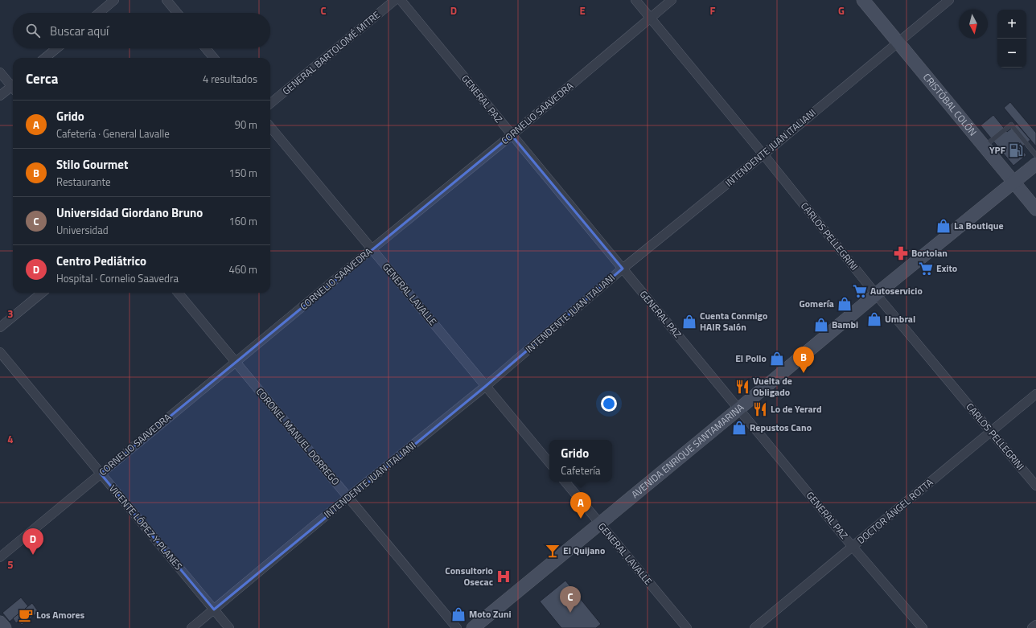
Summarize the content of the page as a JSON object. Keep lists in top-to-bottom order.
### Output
{
  "streets": {
    "main road": ["CRISTÓBAL COLÓN", "AVENIDA ENRIQUE SANTAMARINA"],
    "street": [
      "GENERAL BARTOLOMÉ MITRE",
      "GENERAL PAZ",
      "CORNELIO SAAVEDRA",
      "INTENDENTE JUAN ITALIANI",
      "CARLOS PELLEGRINI",
      "GENERAL LAVALLE",
      "CORONEL MANUEL DORREGO",
      "DOCTOR ÁNGEL ROTTA",
      "VICENTE LÓPEZ Y PLANES"
    ]
  },
  "crossings": [
    ["GENERAL PAZ", "CORNELIO SAAVEDRA"],
    ["GENERAL PAZ", "INTENDENTE JUAN ITALIANI"],
    ["GENERAL PAZ", "AVENIDA ENRIQUE SANTAMARINA"],
    ["GENERAL PAZ", "DOCTOR ÁNGEL ROTTA"],
    ["CRISTÓBAL COLÓN", "INTENDENTE JUAN ITALIANI"],
    ["CRISTÓBAL COLÓN", "AVENIDA ENRIQUE SANTAMARINA"],
    ["CORNELIO SAAVEDRA", "CARLOS PELLEGRINI"],
    ["CORNELIO SAAVEDRA", "GENERAL LAVALLE"],
    ["CORNELIO SAAVEDRA", "CORONEL MANUEL DORREGO"],
    ["CORNELIO SAAVEDRA", "VICENTE LÓPEZ Y PLANES"],
    ["INTENDENTE JUAN ITALIANI", "CARLOS PELLEGRINI"],
    ["INTENDENTE JUAN ITALIANI", "GENERAL LAVALLE"],
    ["INTENDENTE JUAN ITALIANI", "CORONEL MANUEL DORREGO"],
    ["INTENDENTE JUAN ITALIANI", "VICENTE LÓPEZ Y PLANES"],
    ["CARLOS PELLEGRINI", "AVENIDA ENRIQUE SANTAMARINA"],
    ["CARLOS PELLEGRINI", "DOCTOR ÁNGEL ROTTA"],
    ["GENERAL LAVALLE", "AVENIDA ENRIQUE SANTAMARINA"]
  ],
  "places": {
    "fuel station": ["YPF"],
    "shop": [
      "La Boutique",
      "Gomería",
      "Umbral",
      "Cuenta Conmigo HAIR Salón",
      "Bambi",
      "El Pollo",
      "Repustos Cano",
      "Moto Zuni"
    ],
    "pharmacy": ["Bortolan"],
    "supermarket": ["Exito", "Autoservicio"],
    "restaurant": ["Vuelta de Obligado", "Lo de Yerard"],
    "bar": ["El Quijano"],
    "hospital": ["Consultorio Osecac"],
    "cafe": ["Los Amores"]
  },
  "north": "bottom",
  "page": {
    "map_buttons": ["+", "−"],
    "search": "Buscar aquí",
    "heading": ["Cerca", "4 resultados"],
    "list": [
      {
        "mark": "A",
        "name": "Grido",
        "note": "Cafetería · General Lavalle",
        "value": "90 m"
      },
      {
        "mark": "B",
        "name": "Stilo Gourmet",
        "note": "Restaurante",
        "value": "150 m"
      },
      {
        "mark": "C",
        "name": "Universidad Giordano Bruno",
        "note": "Universidad",
        "value": "160 m"
      },
      {
        "mark": "D",
        "name": "Centro Pediátrico",
        "note": "Hospital · Cornelio Saavedra",
        "value": "460 m"
      }
    ],
    "pins": [
      "B",
      "A",
      "D",
      "C"
    ],
    "popup": ["Grido", "Cafetería"]
  },
  "grid": {
    "columns": [
      "C",
      "D",
      "E",
      "F",
      "G"
    ],
    "rows": ["3", "4", "5"]
  }
}
